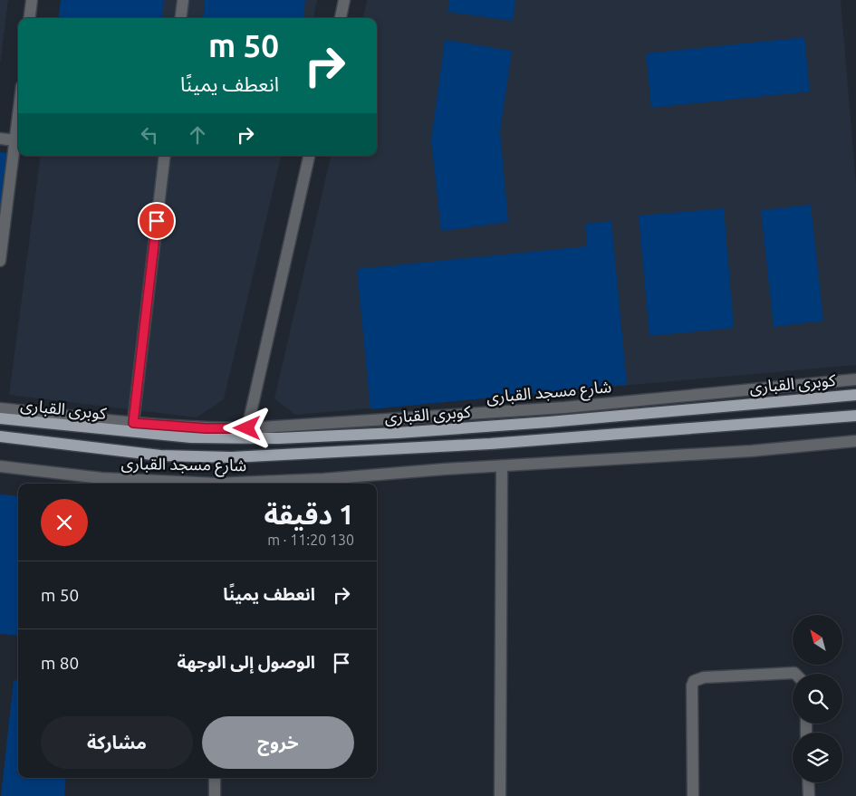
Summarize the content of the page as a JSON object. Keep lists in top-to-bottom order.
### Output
{
  "streets": {
    "main road": ["كوبرى القبارى"],
    "street": ["شارع مسجد القبارى"]
  },
  "north": "top left",
  "page": {
    "turn": ["50 m", "انعطف يمينًا"],
    "heading": ["1 دقيقة", "130 m · 11:20"],
    "list": [
      {
        "name": "انعطف يمينًا",
        "value": "50 m"
      },
      {
        "name": "الوصول إلى الوجهة",
        "value": "80 m"
      }
    ],
    "buttons": ["خروج", "مشاركة"]
  }
}
